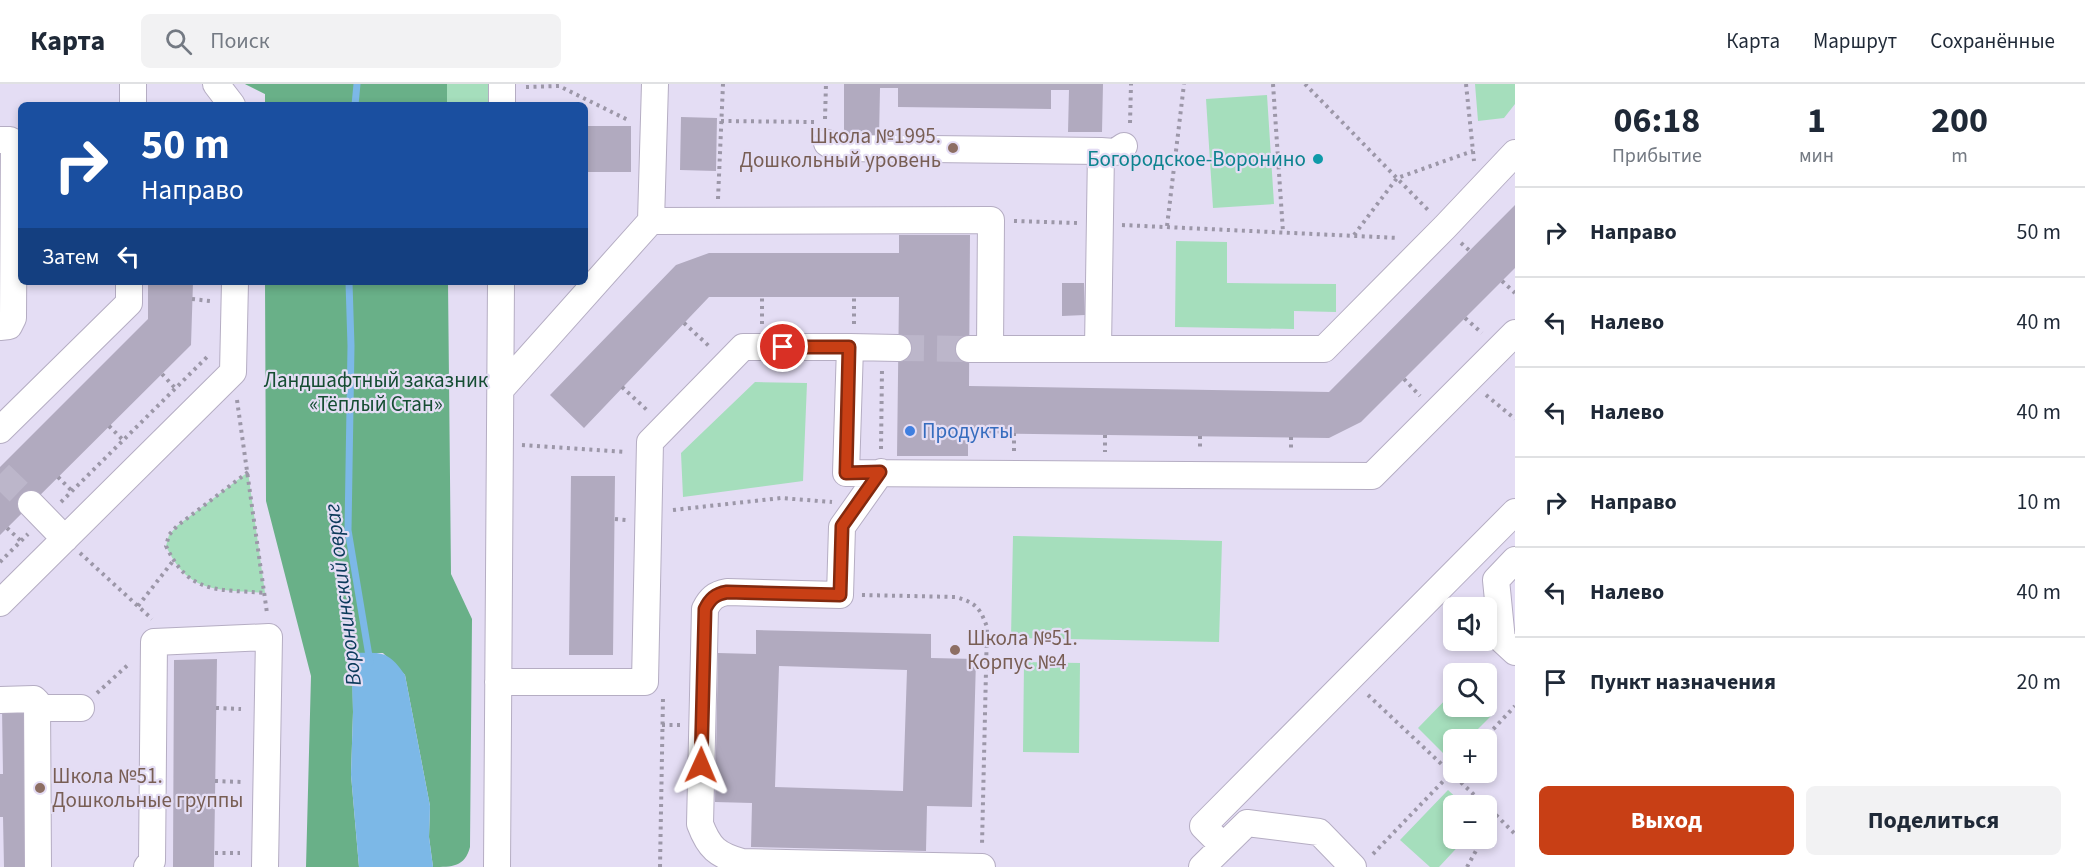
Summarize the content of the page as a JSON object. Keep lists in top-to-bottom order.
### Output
{
  "water": ["Воронинский овраг"],
  "parks": ["Ландшафтный заказник «Тёплый Стан»"],
  "places": [
    "Школа №1995. Дошкольный уровень",
    "Богородское-Воронино",
    "Продукты",
    "Школа №51. Корпус №4",
    "Школа №51. Дошкольные группы"
  ],
  "page": {
    "header": "Карта",
    "search": "Поиск",
    "nav": ["Карта", "Маршрут", "Сохранённые"],
    "eta": [
      "06:18",
      "Прибытие",
      "1",
      "мин",
      "200",
      "m"
    ],
    "turn": ["50 m", "Направо"],
    "list": [
      {
        "name": "Направо",
        "value": "50 m"
      },
      {
        "name": "Налево",
        "value": "40 m"
      },
      {
        "name": "Налево",
        "value": "40 m"
      },
      {
        "name": "Направо",
        "value": "10 m"
      },
      {
        "name": "Налево",
        "value": "40 m"
      },
      {
        "name": "Пункт назначения",
        "value": "20 m"
      }
    ],
    "then": "Затем",
    "map_buttons": ["+", "−"],
    "buttons": ["Выход", "Поделиться"]
  }
}
